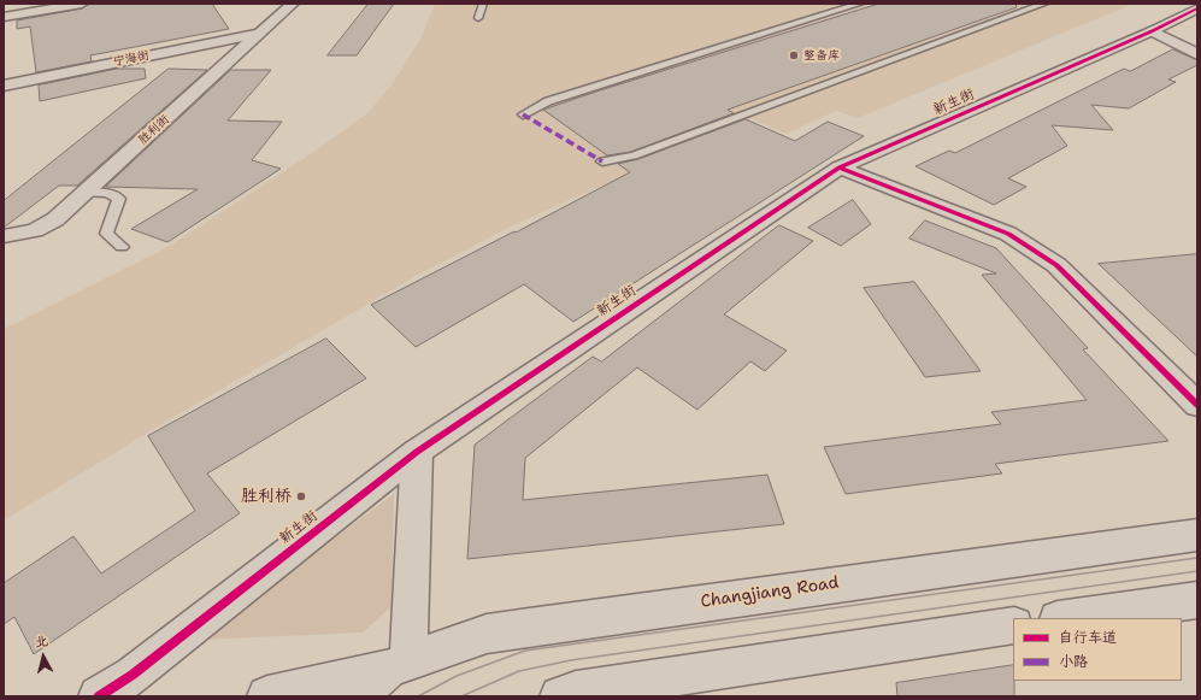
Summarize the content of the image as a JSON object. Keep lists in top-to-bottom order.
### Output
{
  "streets": {
    "street": [
      "宁海街",
      "新生街",
      "胜利街",
      "Changjiang Road"
    ]
  },
  "crossings": [
    ["宁海街", "胜利街"]
  ],
  "places": ["整备库", "胜利桥"],
  "legend": ["自行车道", "小路"],
  "north": "top"
}
